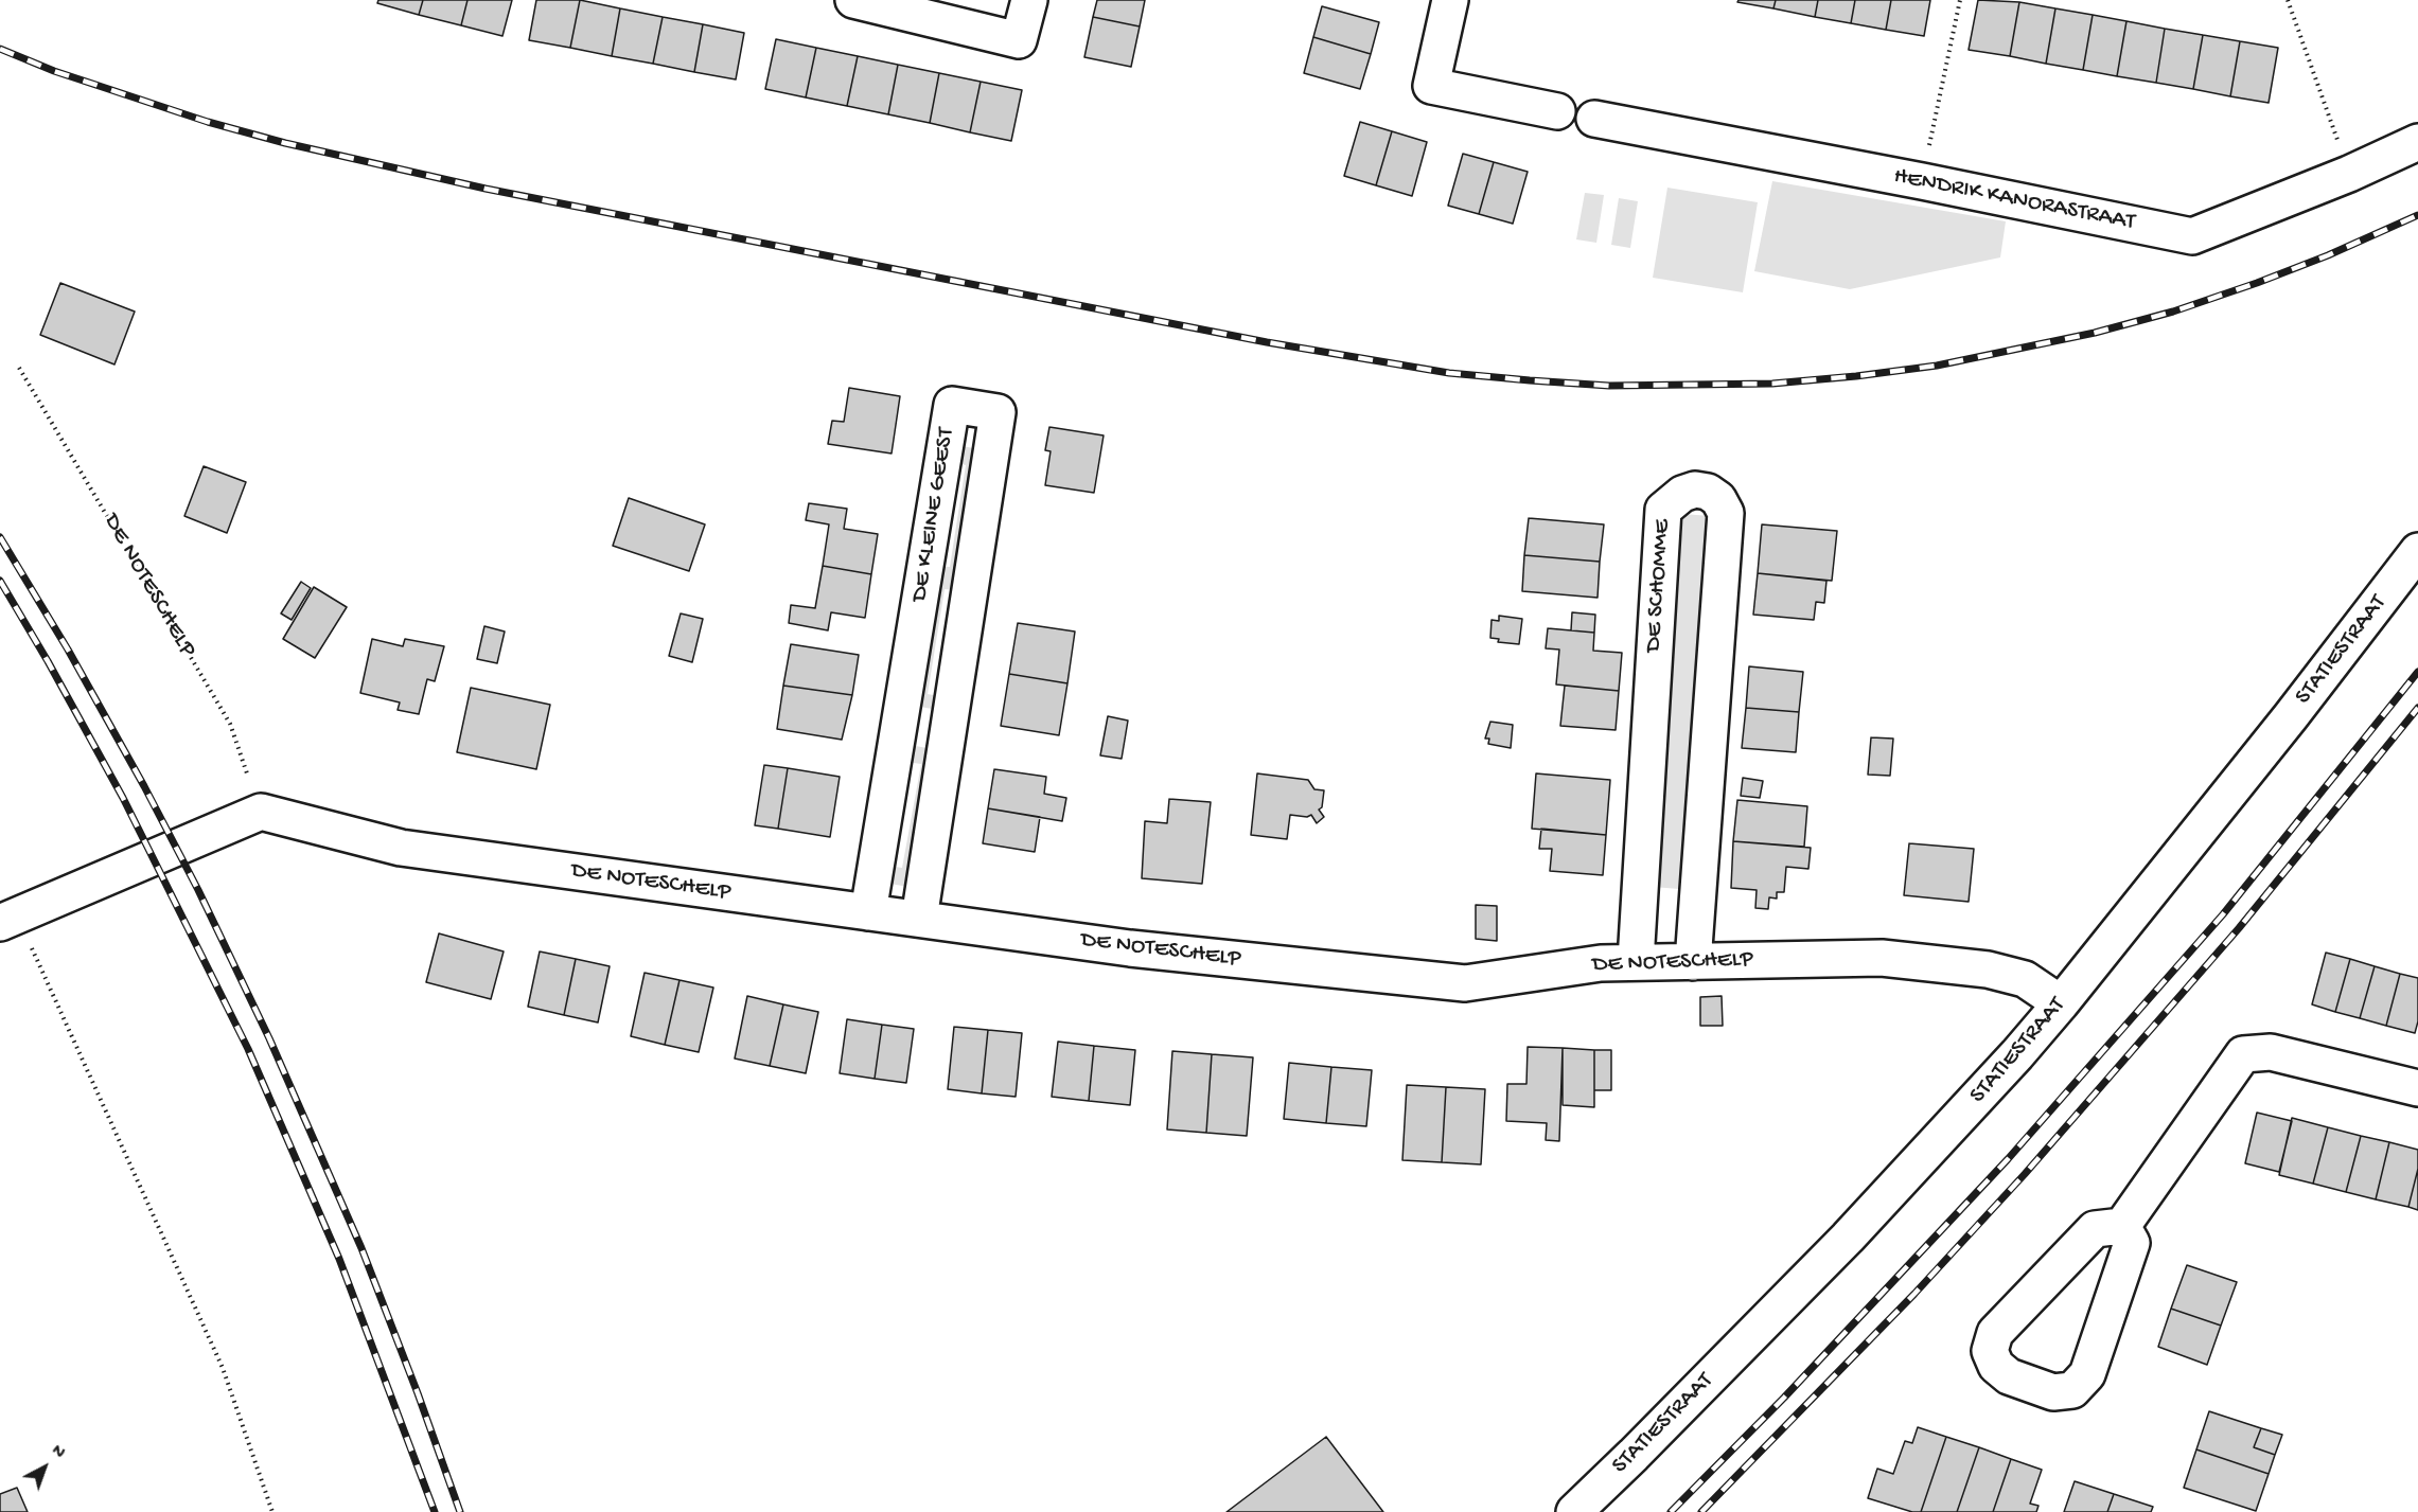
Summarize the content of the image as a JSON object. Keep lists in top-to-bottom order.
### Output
{
  "streets": {
    "street": [
      "HENDRIK KANORASTRAAT",
      "DE KLEINE GEEST",
      "DE NOTESCHELP",
      "DE SCHOMME",
      "STATIESTRAAT"
    ]
  },
  "crossings": [
    ["DE KLEINE GEEST", "DE NOTESCHELP"],
    ["DE NOTESCHELP", "DE SCHOMME"],
    ["DE NOTESCHELP", "STATIESTRAAT"]
  ],
  "north": "top right"
}
